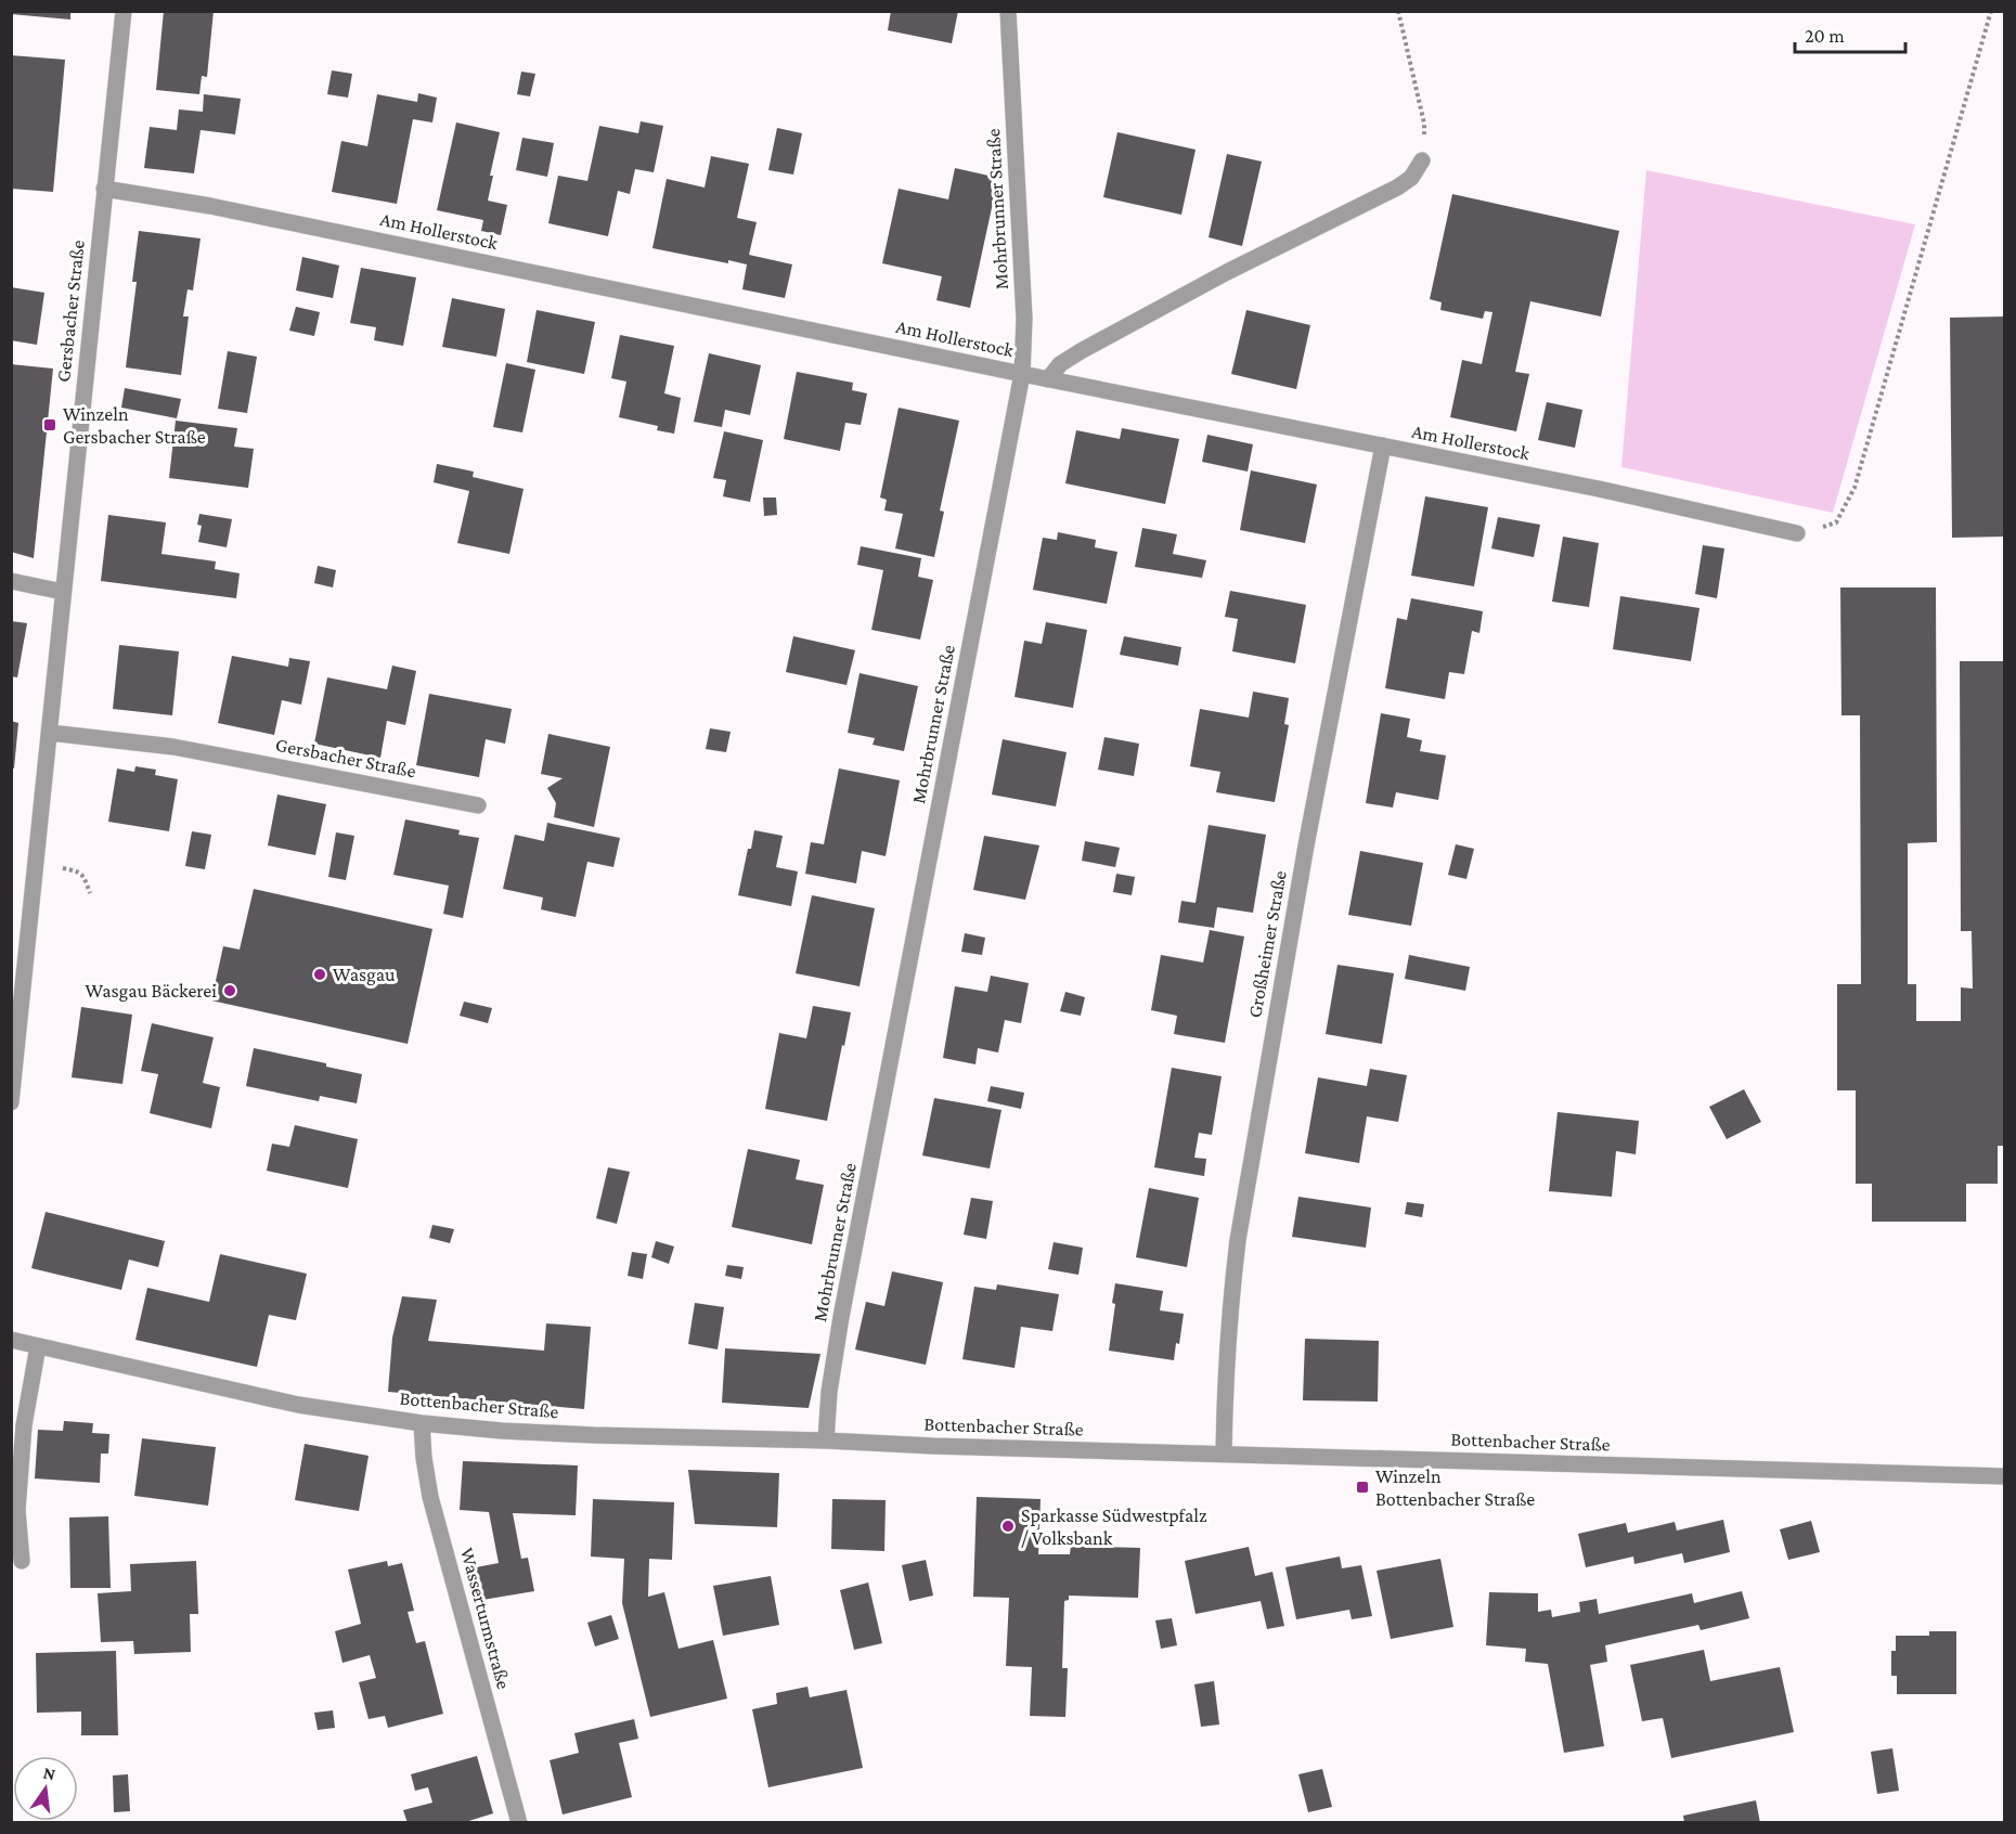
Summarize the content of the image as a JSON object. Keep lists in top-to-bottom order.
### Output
{
  "streets": {
    "street": [
      "Mohrbrunner Straße",
      "Am Hollerstock",
      "Gersbacher Straße",
      "Großheimer Straße",
      "Bottenbacher Straße",
      "Wasserturmstraße"
    ]
  },
  "crossings": [
    ["Mohrbrunner Straße", "Am Hollerstock"],
    ["Mohrbrunner Straße", "Bottenbacher Straße"],
    ["Am Hollerstock", "Gersbacher Straße"],
    ["Am Hollerstock", "Großheimer Straße"],
    ["Großheimer Straße", "Bottenbacher Straße"],
    ["Bottenbacher Straße", "Wasserturmstraße"]
  ],
  "places": {
    "transit": ["Winzeln Gersbacher Straße", "Winzeln Bottenbacher Straße"],
    "other": ["Wasgau", "Wasgau Bäckerei", "Sparkasse Südwestpfalz / Volksbank"]
  },
  "scale_bar": "20 m",
  "north": "top"
}
